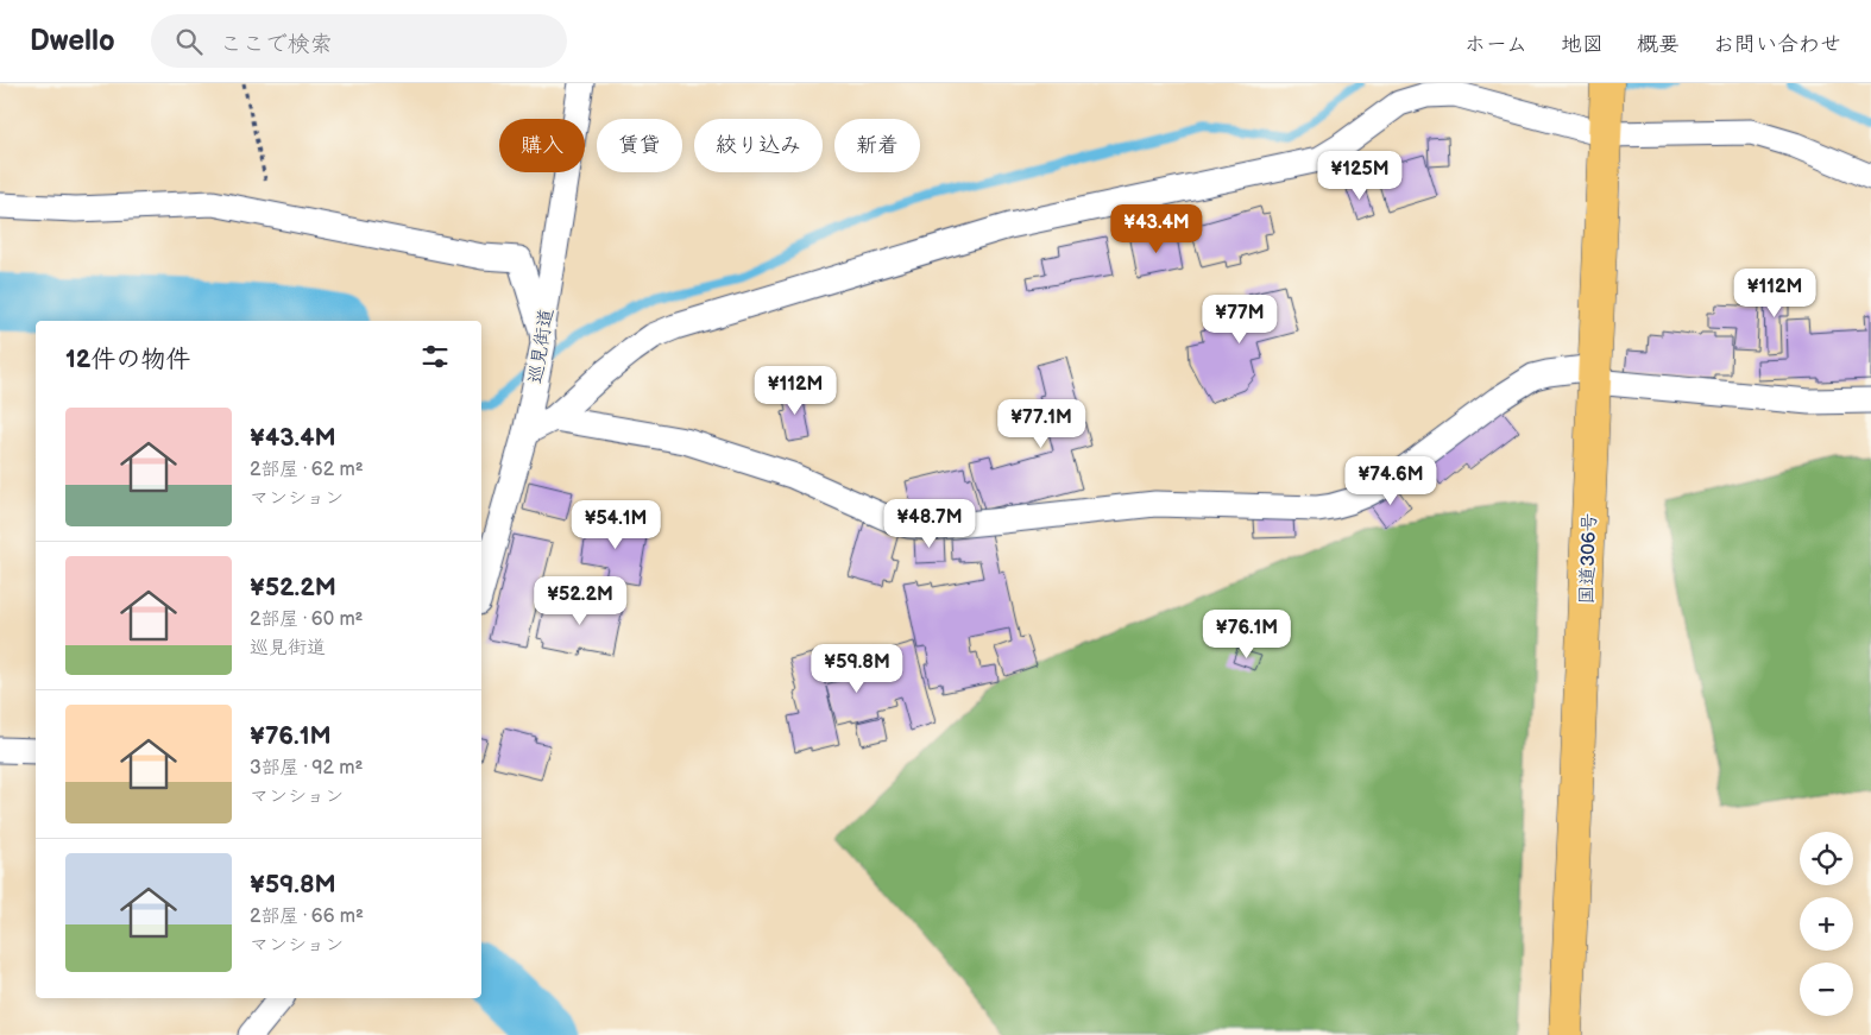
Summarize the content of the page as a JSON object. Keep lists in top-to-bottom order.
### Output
{
  "streets": {
    "highway": ["国道306号"],
    "street": ["巡見街道"]
  },
  "page": {
    "header": "Dwello",
    "search": "ここで検索",
    "nav": [
      "ホーム",
      "地図",
      "概要",
      "お問い合わせ"
    ],
    "chip": [
      "購入",
      "賃貸",
      "絞り込み",
      "新着"
    ],
    "price": [
      "¥125M",
      "¥43.4M",
      "¥112M",
      "¥77M",
      "¥112M",
      "¥77.1M",
      "¥74.6M",
      "¥48.7M",
      "¥54.1M",
      "¥52.2M",
      "¥76.1M",
      "¥59.8M"
    ],
    "heading": "12件の物件",
    "list": [
      {
        "name": "¥43.4M",
        "note": "2部屋 · 62 m² · マンション"
      },
      {
        "name": "¥52.2M",
        "note": "2部屋 · 60 m² · 巡見街道"
      },
      {
        "name": "¥76.1M",
        "note": "3部屋 · 92 m² · マンション"
      },
      {
        "name": "¥59.8M",
        "note": "2部屋 · 66 m² · マンション"
      }
    ],
    "map_buttons": ["+", "−"]
  }
}
